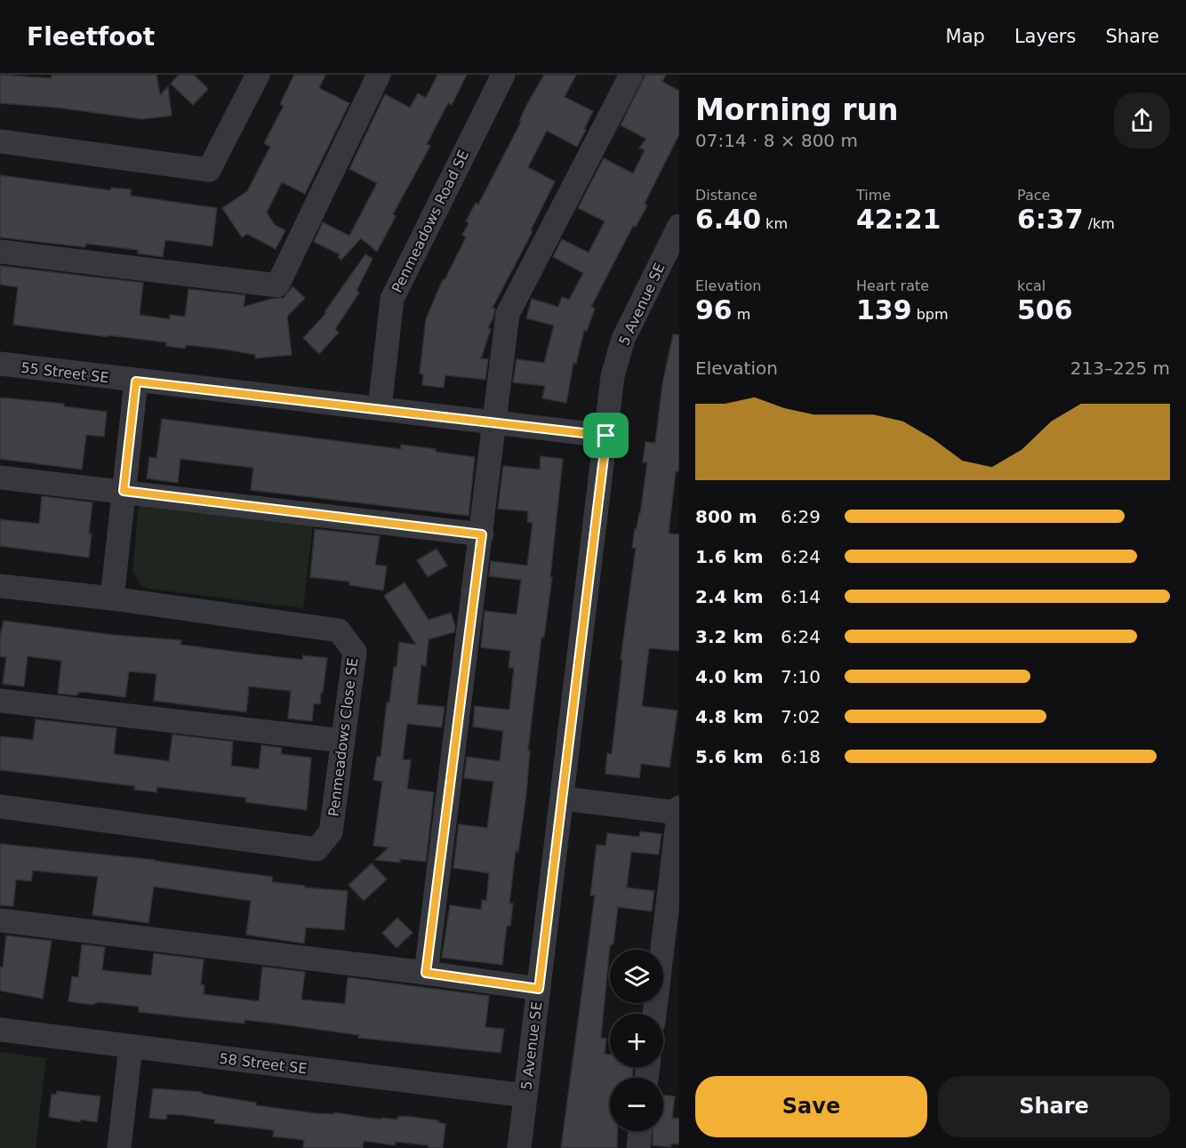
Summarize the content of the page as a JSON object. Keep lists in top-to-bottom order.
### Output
{
  "streets": {
    "street": [
      "Penmeadows Road SE",
      "5 Avenue SE",
      "55 Street SE",
      "Penmeadows Close SE",
      "58 Street SE"
    ]
  },
  "crossings": [
    ["Penmeadows Road SE", "55 Street SE"],
    ["5 Avenue SE", "55 Street SE"],
    ["5 Avenue SE", "58 Street SE"]
  ],
  "page": {
    "header": "Fleetfoot",
    "nav": ["Map", "Layers", "Share"],
    "heading": ["Morning run", "07:14 · 8 × 800 m"],
    "stats": [
      ["Distance", "6.40 km"],
      ["Time", "42:21"],
      ["Pace", "6:37 /km"],
      ["Elevation", "96 m"],
      ["Heart rate", "139 bpm"],
      ["kcal", "506"]
    ],
    "chart": ["Elevation", "213–225 m"],
    "list": [
      {
        "name": "800 m",
        "note": "6:29"
      },
      {
        "name": "1.6 km",
        "note": "6:24"
      },
      {
        "name": "2.4 km",
        "note": "6:14"
      },
      {
        "name": "3.2 km",
        "note": "6:24"
      },
      {
        "name": "4.0 km",
        "note": "7:10"
      },
      {
        "name": "4.8 km",
        "note": "7:02"
      },
      {
        "name": "5.6 km",
        "note": "6:18"
      }
    ],
    "map_buttons": ["+", "−"],
    "buttons": ["Save", "Share"]
  }
}
